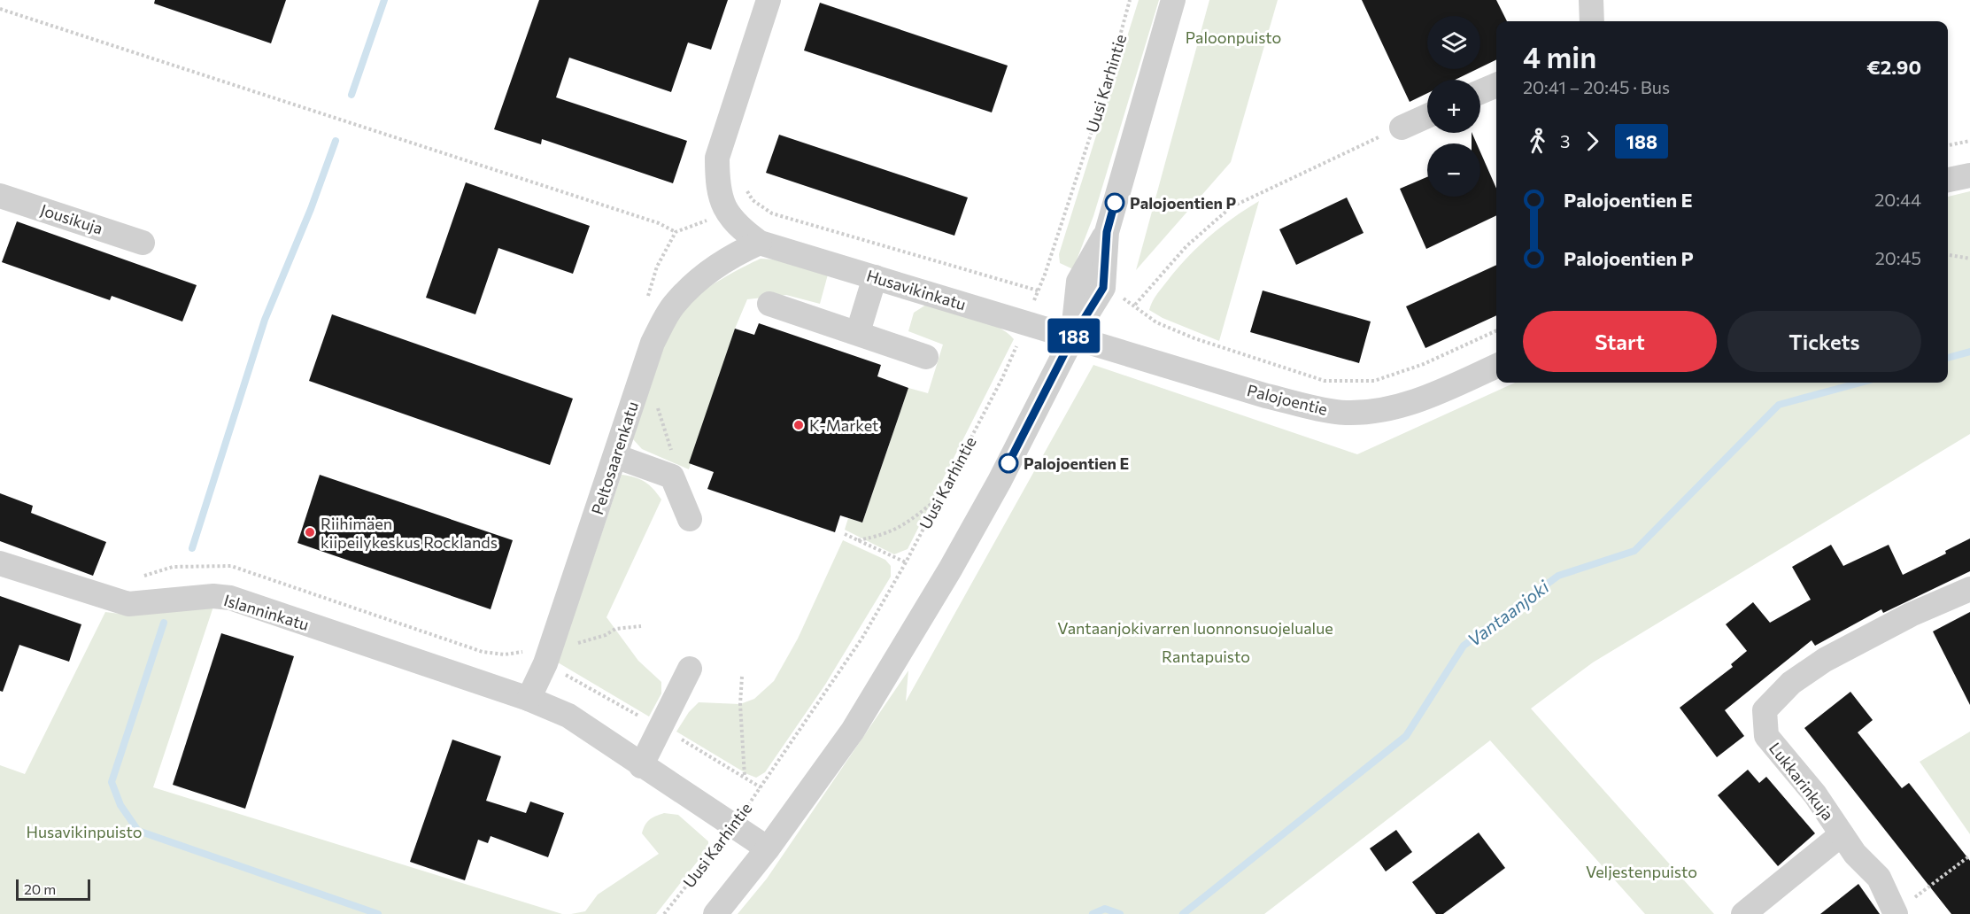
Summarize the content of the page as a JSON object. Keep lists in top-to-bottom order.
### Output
{
  "streets": {
    "street": [
      "Jousikuja",
      "Husavikinkatu",
      "Palojoentie",
      "Peltosaarenkatu",
      "Islanninkatu",
      "Lukkarinkuja"
    ],
    "path": ["Uusi Karhintie"]
  },
  "crossings": [
    ["Uusi Karhintie", "Husavikinkatu"],
    ["Husavikinkatu", "Palojoentie"],
    ["Husavikinkatu", "Peltosaarenkatu"],
    ["Peltosaarenkatu", "Islanninkatu"]
  ],
  "water": ["Vantaanjoki"],
  "parks": [
    "Paloonpuisto",
    "Vantaanjokivarren luonnonsuojelualue",
    "Rantapuisto",
    "Husavikinpuisto",
    "Veljestenpuisto"
  ],
  "places": [
    "Palojoentien P",
    "K-Market",
    "Palojoentien E",
    "Riihimäen kiipeilykeskus Rocklands"
  ],
  "lines": ["bus line 188"],
  "scale_bar": "20 m",
  "page": {
    "on_map": "188",
    "map_buttons": ["+", "−"],
    "heading": ["4 min", "20:41 – 20:45 · Bus", "€2.90"],
    "legs": ["3", "188"],
    "list": [
      {
        "name": "Palojoentien E",
        "value": "20:44"
      },
      {
        "name": "Palojoentien P",
        "value": "20:45"
      }
    ],
    "buttons": ["Start", "Tickets"],
    "scale": "20 m"
  }
}
